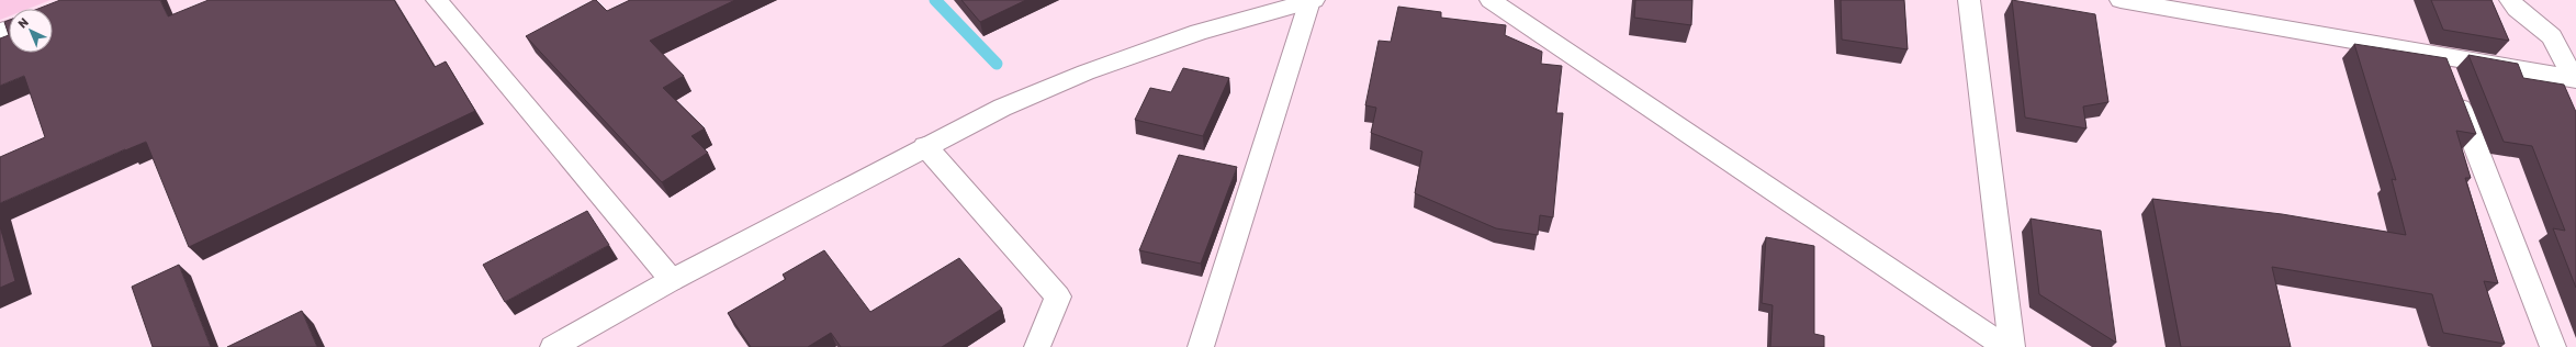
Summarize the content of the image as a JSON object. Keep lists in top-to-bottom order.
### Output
{
  "north": "top left"
}
